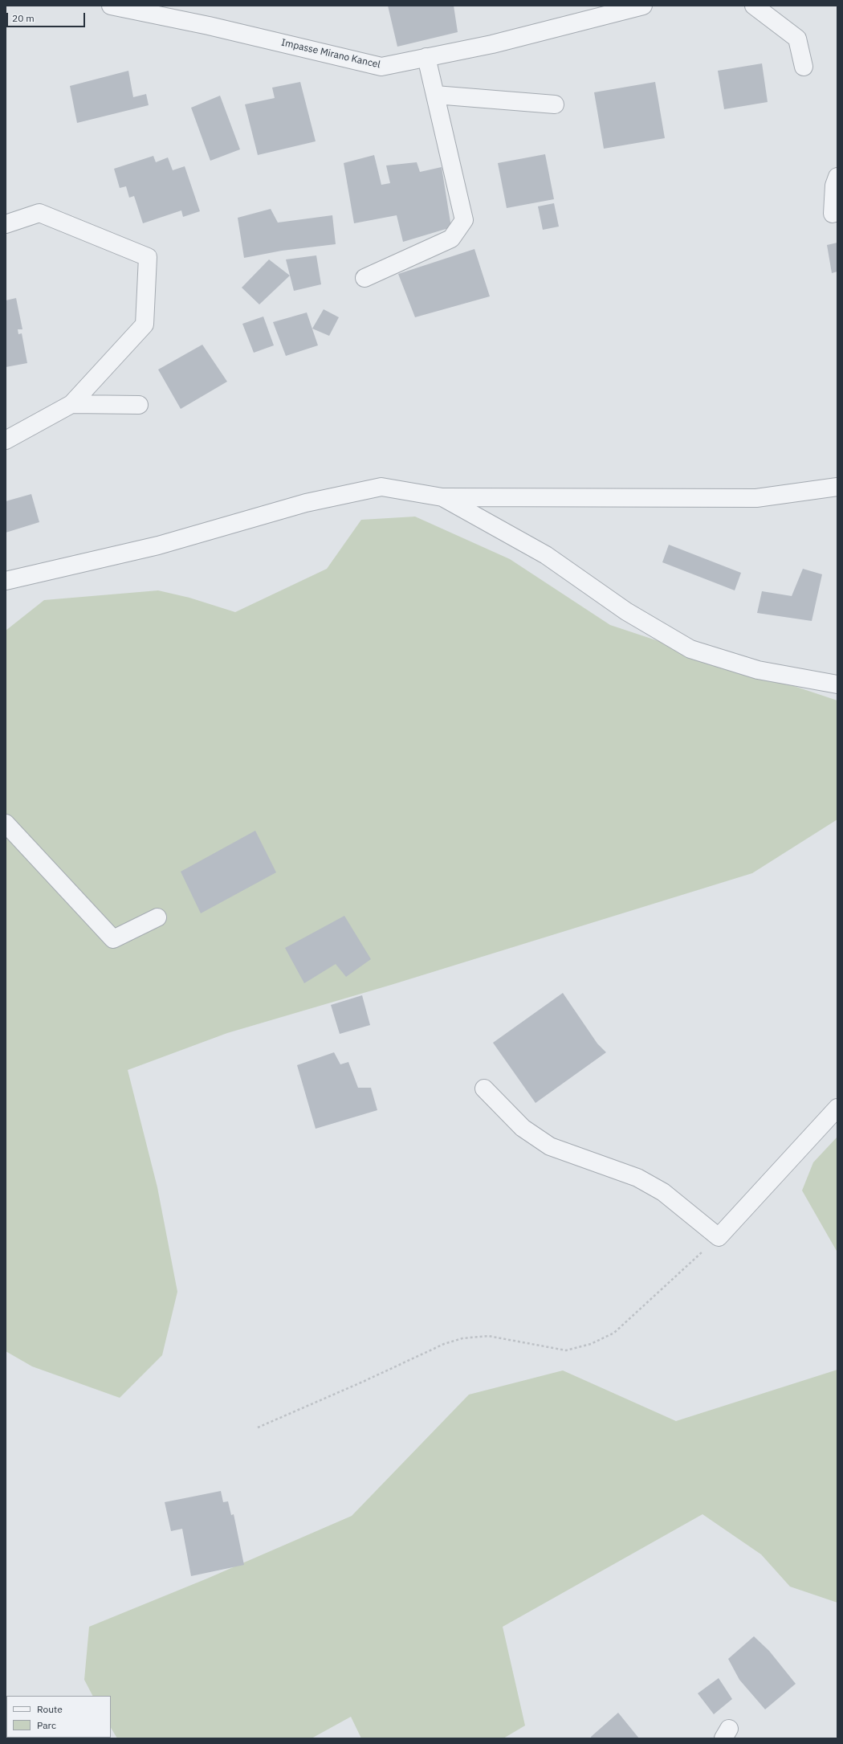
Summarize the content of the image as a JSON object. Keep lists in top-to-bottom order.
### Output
{
  "streets": {
    "street": ["Impasse Mirano Kancel"]
  },
  "legend": ["Route", "Parc"],
  "scale_bar": "20 m"
}
